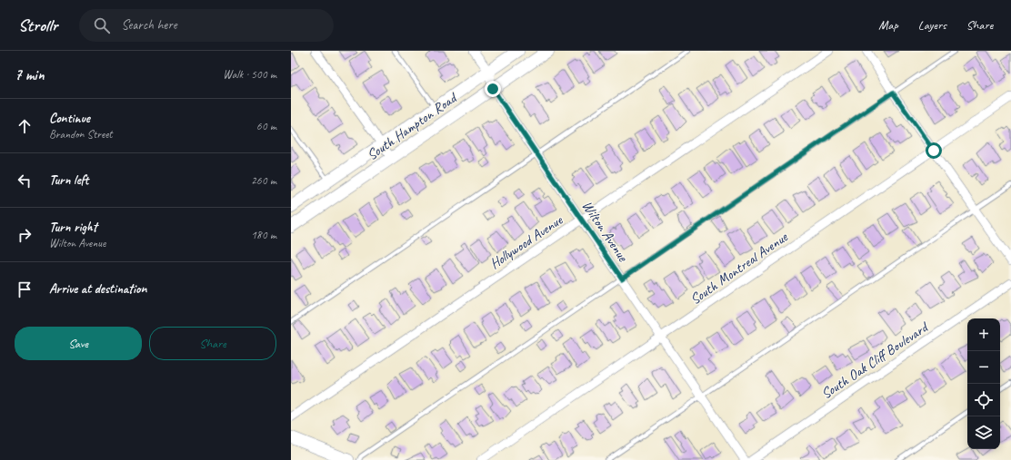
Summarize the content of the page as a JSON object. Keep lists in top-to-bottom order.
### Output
{
  "streets": {
    "main road": ["South Hampton Road"],
    "street": [
      "Wilton Avenue",
      "Hollywood Avenue",
      "South Montreal Avenue",
      "South Oak Cliff Boulevard"
    ]
  },
  "crossings": [
    ["South Hampton Road", "Wilton Avenue"],
    ["Wilton Avenue", "Hollywood Avenue"],
    ["Wilton Avenue", "South Montreal Avenue"]
  ],
  "page": {
    "header": "Strollr",
    "search": "Search here",
    "nav": ["Map", "Layers", "Share"],
    "heading": ["7 min", "Walk · 500 m"],
    "list": [
      ["Continue", "Brandon Street", "60 m"],
      ["Turn left", "260 m"],
      ["Turn right", "Wilton Avenue", "180 m"],
      "Arrive at destination"
    ],
    "buttons": ["Save", "Share"],
    "map_buttons": ["+", "−"]
  }
}
